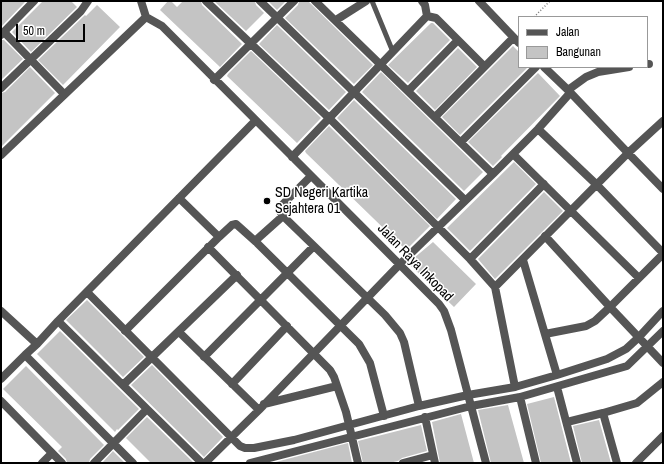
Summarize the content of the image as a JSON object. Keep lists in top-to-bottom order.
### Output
{
  "streets": {
    "street": ["Jalan Raya Inkopad"]
  },
  "places": ["SD Negeri Kartika Sejahtera 01"],
  "legend": ["Jalan", "Bangunan"],
  "scale_bar": "50 m"
}
